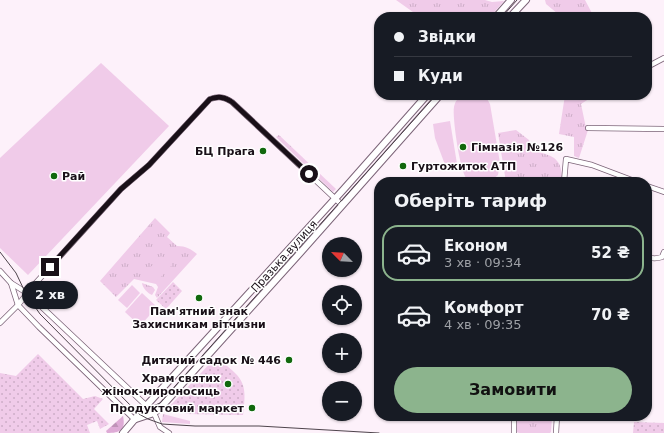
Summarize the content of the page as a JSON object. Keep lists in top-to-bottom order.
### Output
{
  "streets": {
    "street": ["Празька вулиця"]
  },
  "places": [
    "Гімназія №126",
    "БЦ Прага",
    "Гуртожиток АТП",
    "Рай",
    "Пам'ятний знак Захисникам вітчизни",
    "Дитячий садок № 446",
    "Храм святих жінок-мироносиць",
    "Продуктовий маркет"
  ],
  "north": "top left",
  "page": {
    "banner": ["Звідки", "Куди"],
    "heading": "Оберіть тариф",
    "list": [
      {
        "name": "Економ",
        "note": "3 хв · 09:34",
        "value": "52 ₴"
      },
      {
        "name": "Комфорт",
        "note": "4 хв · 09:35",
        "value": "70 ₴"
      }
    ],
    "map_buttons": ["+", "−"],
    "bubble": "2 хв",
    "buttons": "Замовити"
  }
}
